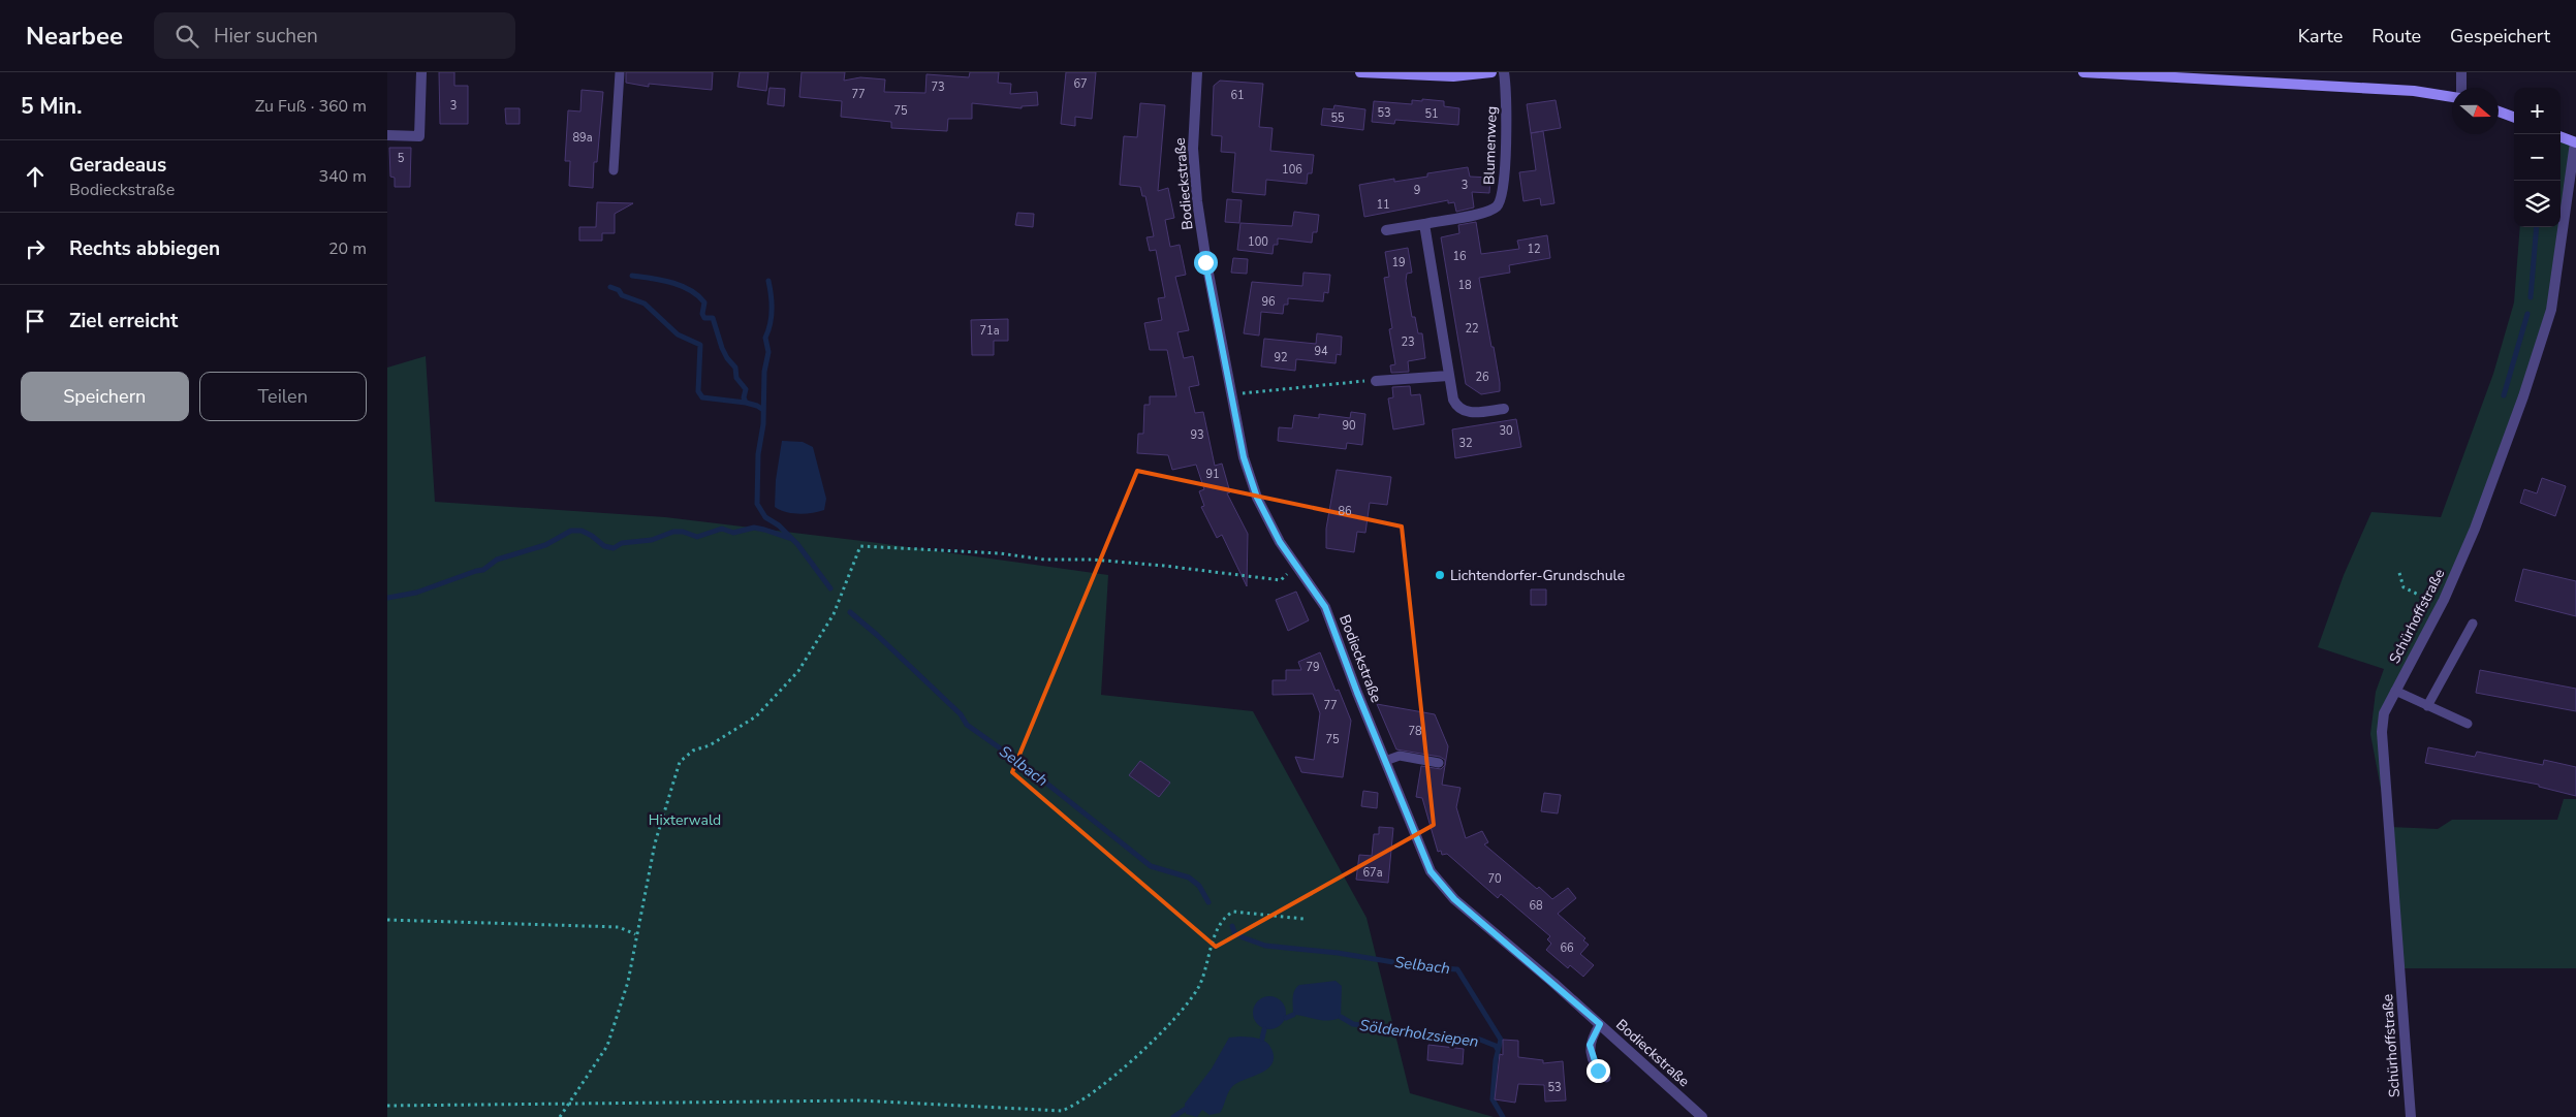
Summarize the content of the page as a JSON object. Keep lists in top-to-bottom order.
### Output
{
  "streets": {
    "street": ["Blumenweg", "Bodieckstraße", "Schürhoffstraße"]
  },
  "water": ["Selbach", "Sölderholzsiepen"],
  "parks": ["Hixterwald"],
  "places": ["Lichtendorfer-Grundschule"],
  "house_numbers": [
    "67",
    "73",
    "77",
    "61",
    "3",
    "75",
    "53",
    "51",
    "55",
    "89a",
    "5",
    "106",
    "3",
    "9",
    "11",
    "100",
    "12",
    "16",
    "19",
    "18",
    "96",
    "22",
    "71a",
    "23",
    "94",
    "92",
    "26",
    "90",
    "30",
    "93",
    "32",
    "91",
    "86",
    "79",
    "77",
    "78",
    "75",
    "67a",
    "70",
    "68",
    "66",
    "53"
  ],
  "north": "right",
  "page": {
    "header": "Nearbee",
    "search": "Hier suchen",
    "nav": ["Karte", "Route", "Gespeichert"],
    "heading": ["5 Min.", "Zu Fuß · 360 m"],
    "map_buttons": ["+", "−"],
    "list": [
      ["Geradeaus", "Bodieckstraße", "340 m"],
      ["Rechts abbiegen", "20 m"],
      "Ziel erreicht"
    ],
    "buttons": ["Speichern", "Teilen"]
  }
}
